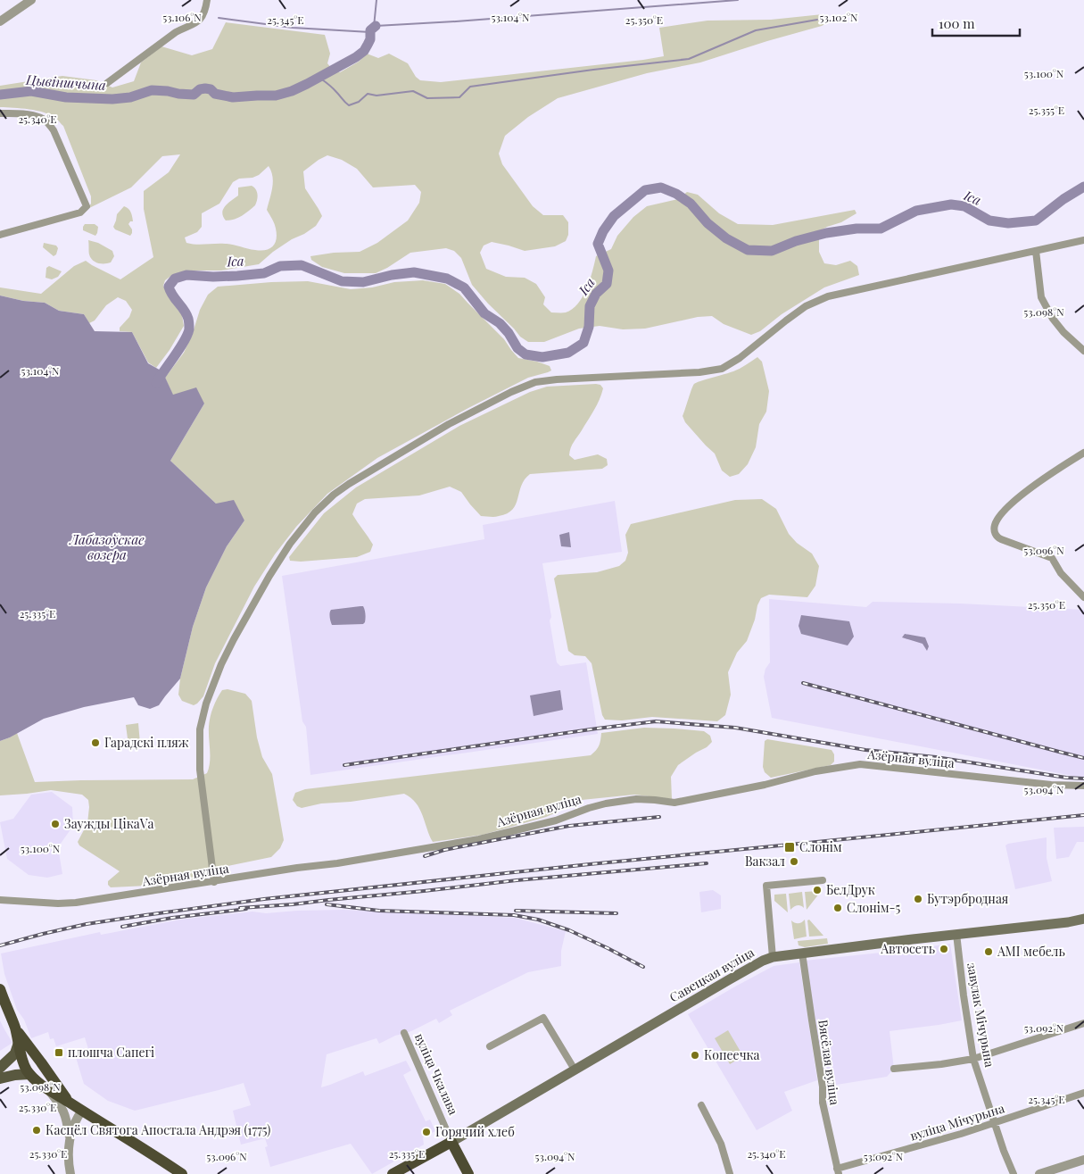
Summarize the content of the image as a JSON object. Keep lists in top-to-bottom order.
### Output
{
  "streets": {
    "highway": ["Савецкая вуліца", "вуліца Чкалава"],
    "street": [
      "Азёрная вуліца",
      "завулак Мічурына",
      "Вясёлая вуліца",
      "вуліца Мічурына"
    ]
  },
  "crossings": [
    ["Савецкая вуліца", "завулак Мічурына"],
    ["Савецкая вуліца", "Вясёлая вуліца"],
    ["Савецкая вуліца", "вуліца Чкалава"],
    ["завулак Мічурына", "вуліца Мічурына"],
    ["Вясёлая вуліца", "вуліца Мічурына"]
  ],
  "water": ["Цывіншчына", "Іса", "Лабазоўскае возера"],
  "places": {
    "other": [
      "Гарадскі пляж",
      "Заужды ЦікаVа",
      "Вакзал",
      "БелДрук",
      "Бутэрбродная",
      "Слонім-5",
      "Автосеть",
      "AMI мебель",
      "Копеечка",
      "Касцёл Святога Апостала Андрэя (1775)",
      "Горячий хлеб"
    ],
    "transit": ["Слонім", "плошча Сапегі"]
  },
  "scale_bar": "100 m",
  "coordinates": [
    "53.106°N",
    "53.104°N",
    "53.102°N",
    "25.345°E",
    "25.350°E",
    "53.100°N",
    "25.355°E",
    "25.340°E",
    "53.098°N",
    "53.096°N",
    "25.335°E",
    "53.094°N",
    "53.092°N",
    "25.330°E"
  ]
}
